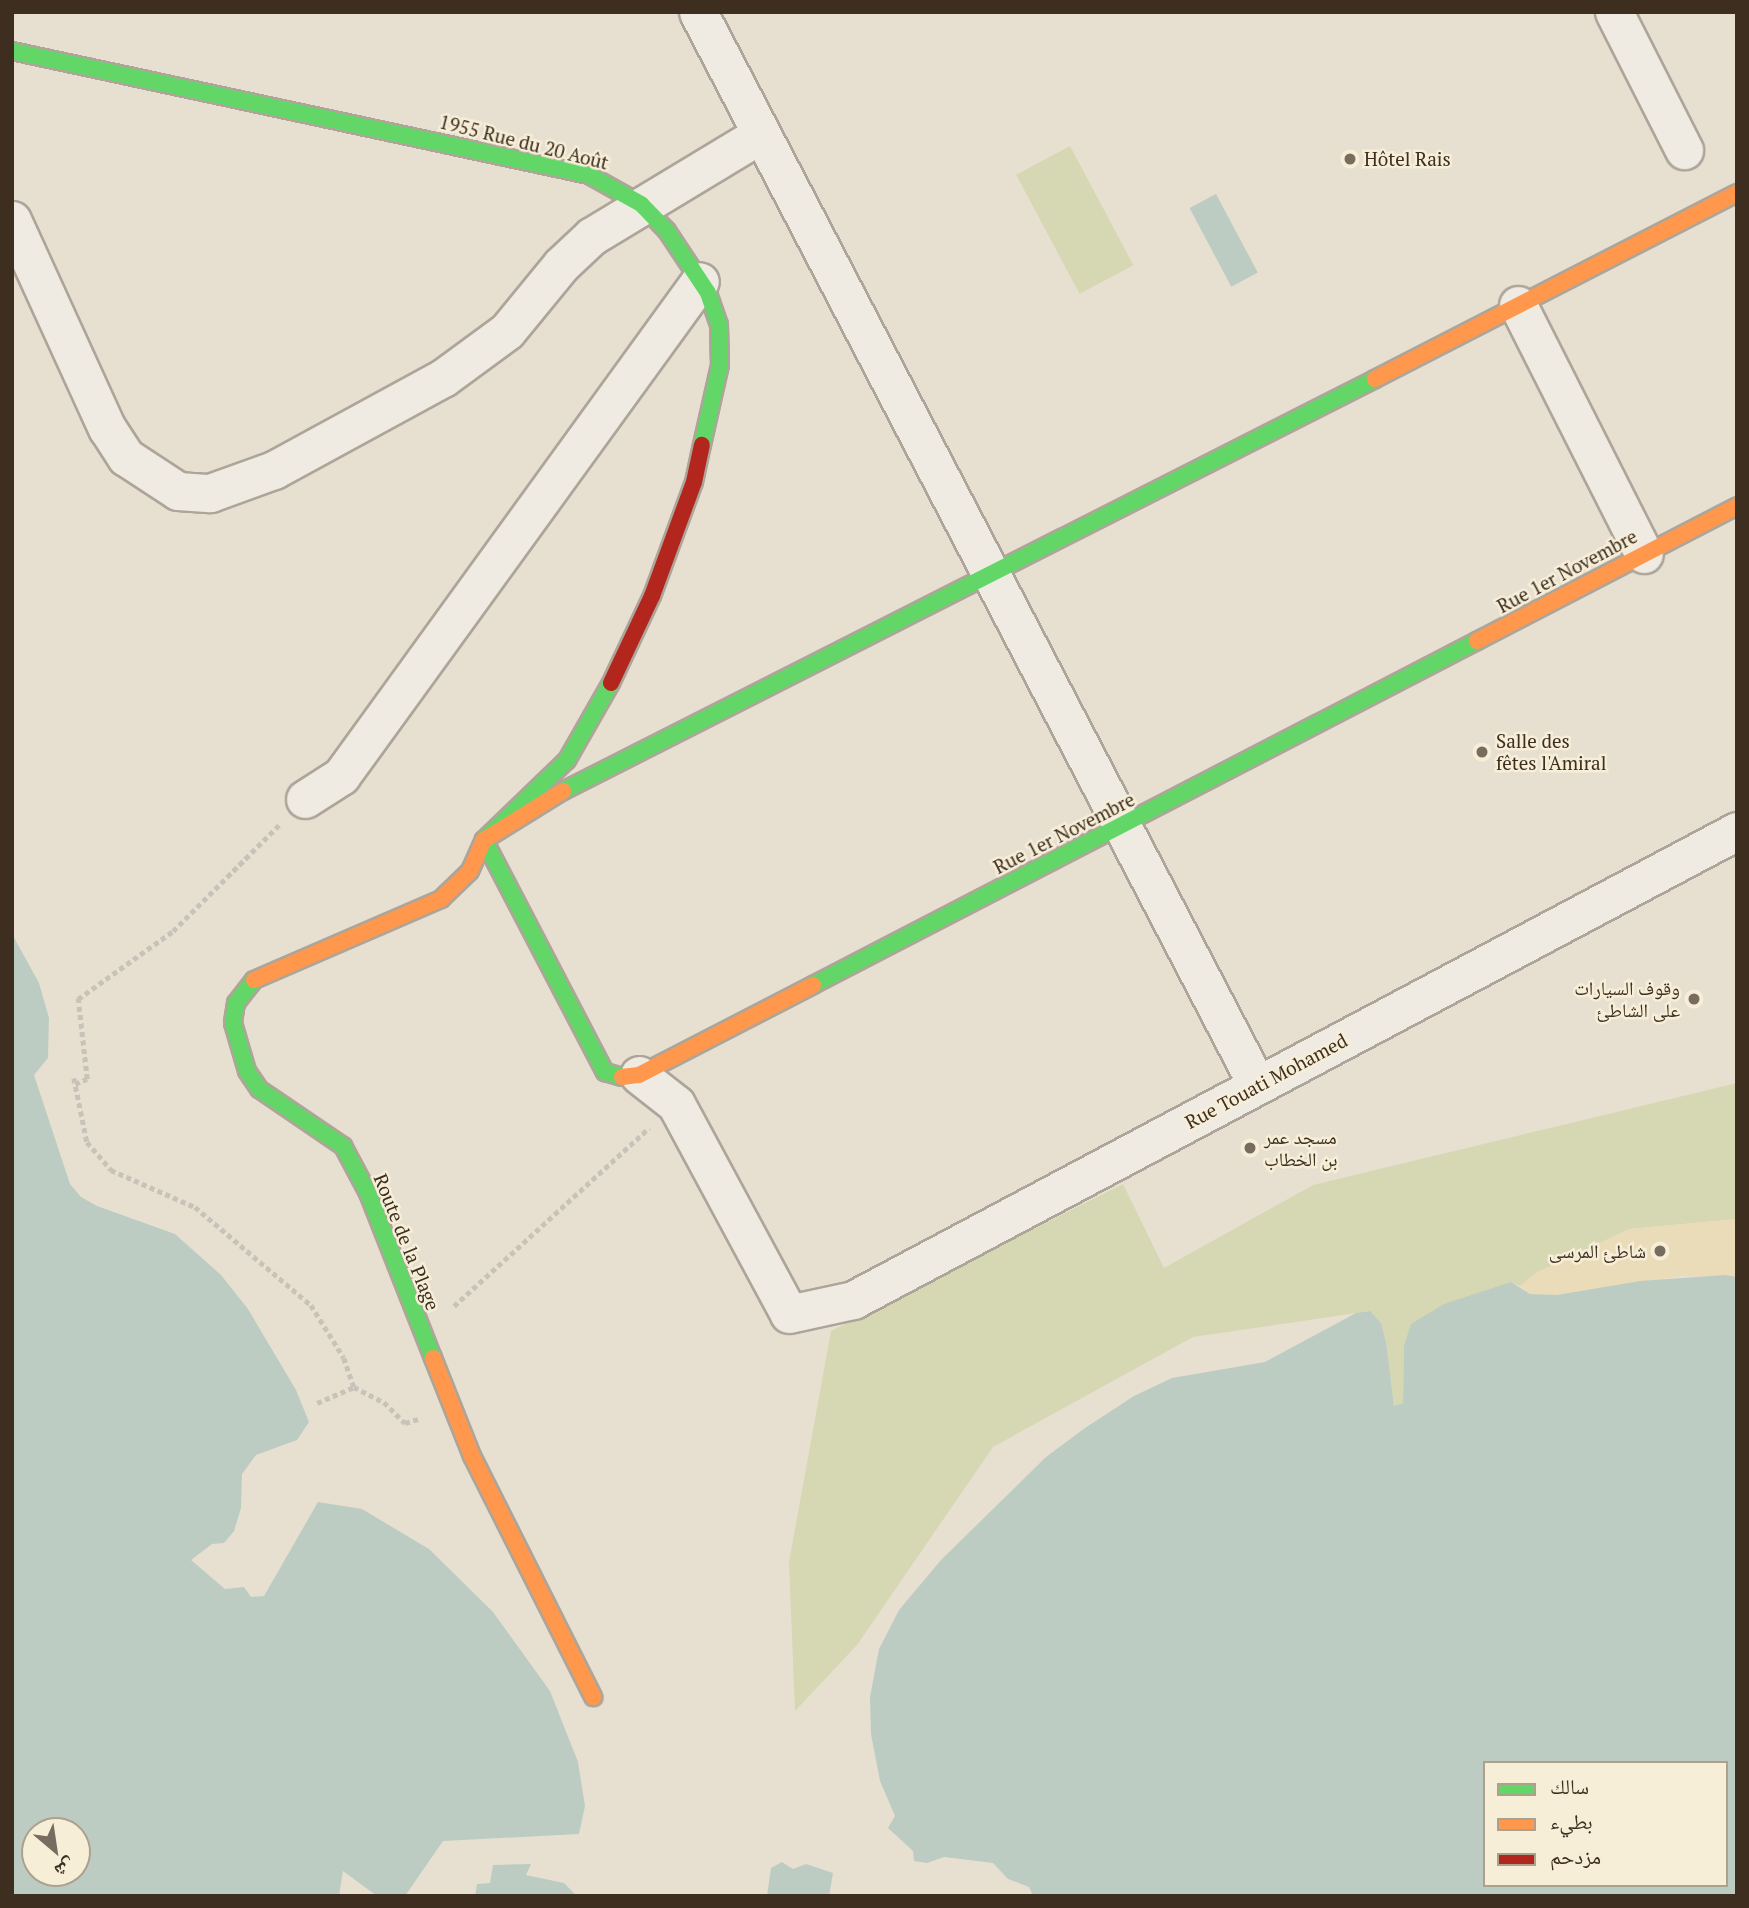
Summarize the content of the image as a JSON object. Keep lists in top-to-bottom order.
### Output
{
  "streets": {
    "main road": ["1955 Rue du 20 Août", "Rue 1er Novembre", "Route de la Plage"],
    "street": ["Rue Touati Mohamed"]
  },
  "crossings": [
    ["1955 Rue du 20 Août", "Route de la Plage"]
  ],
  "places": [
    "Hôtel Rais",
    "Salle des fêtes l'Amiral",
    "وقوف السيارات على الشاطئ",
    "مسجد عمر بن الخطاب",
    "شاطئ المرسى"
  ],
  "legend": ["سالك", "بطيء", "مزدحم"],
  "north": "bottom right"
}
